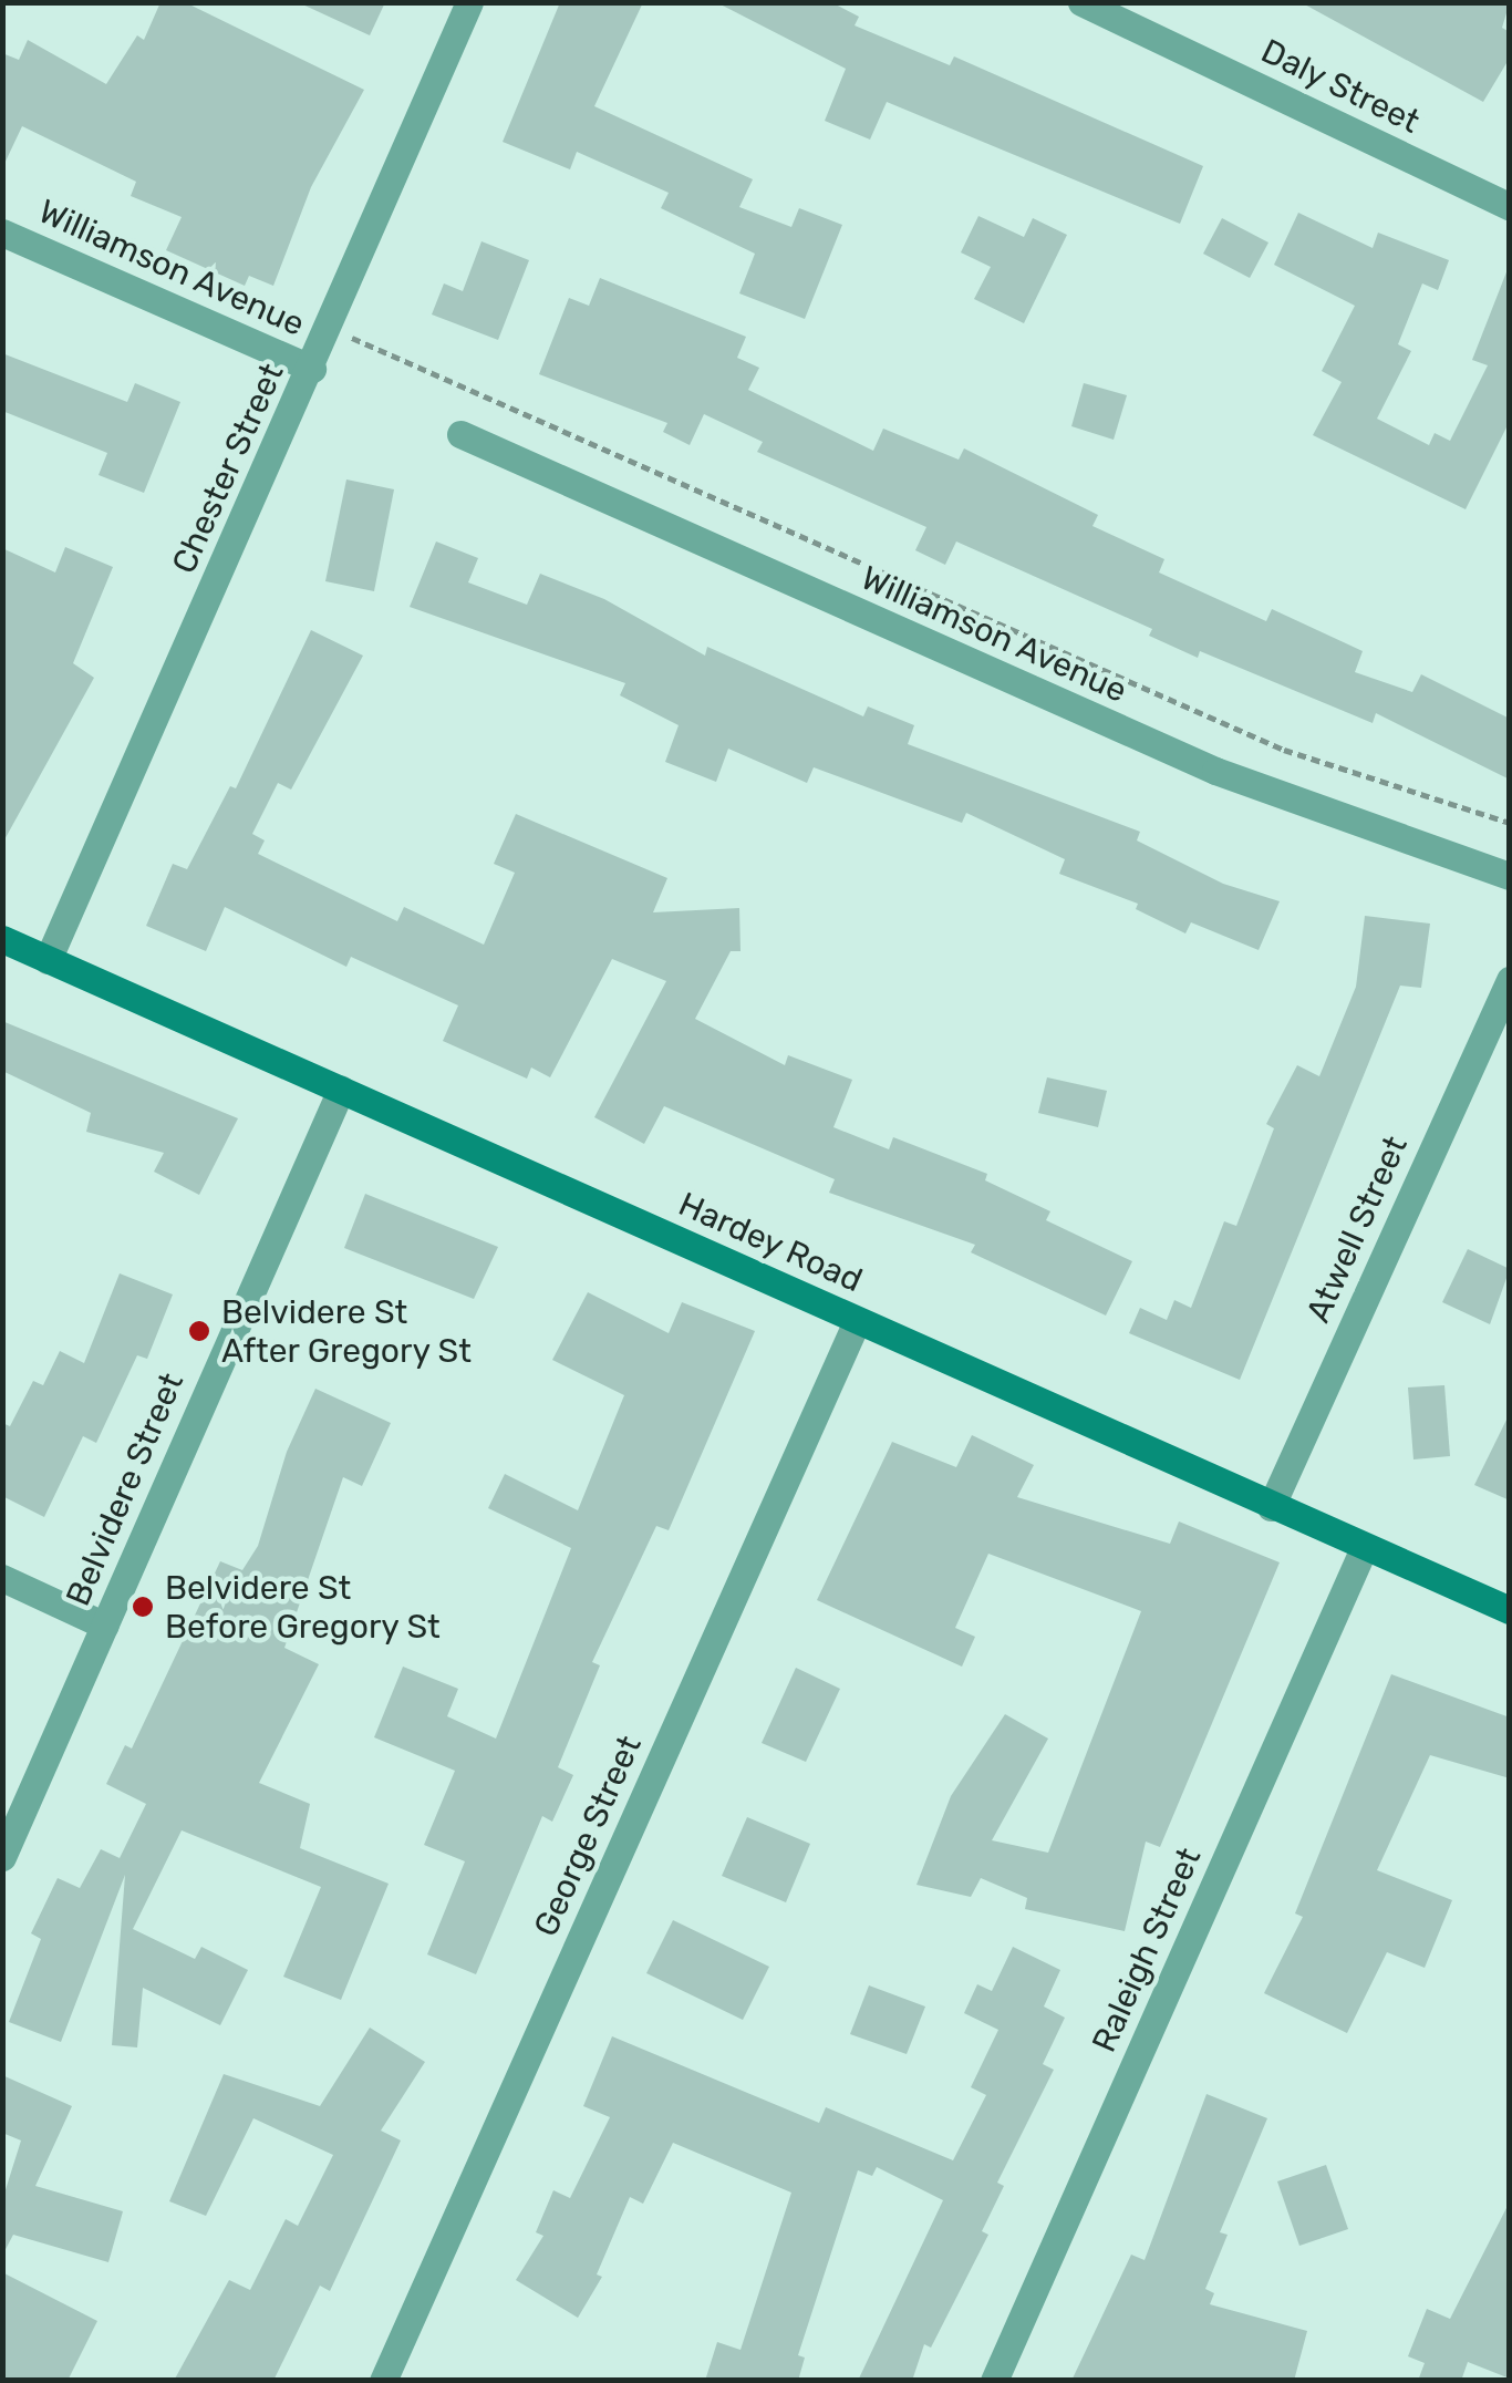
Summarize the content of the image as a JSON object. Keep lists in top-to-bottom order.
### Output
{
  "streets": {
    "main road": ["Hardey Road"],
    "street": [
      "Daly Street",
      "Williamson Avenue",
      "Chester Street",
      "Atwell Street",
      "Belvidere Street",
      "George Street",
      "Raleigh Street"
    ]
  },
  "crossings": [
    ["Williamson Avenue", "Chester Street"],
    ["Chester Street", "Hardey Road"],
    ["Atwell Street", "Hardey Road"],
    ["Hardey Road", "Belvidere Street"],
    ["Hardey Road", "George Street"],
    ["Hardey Road", "Raleigh Street"]
  ],
  "places": ["Belvidere St After Gregory St", "Belvidere St Before Gregory St"]
}
